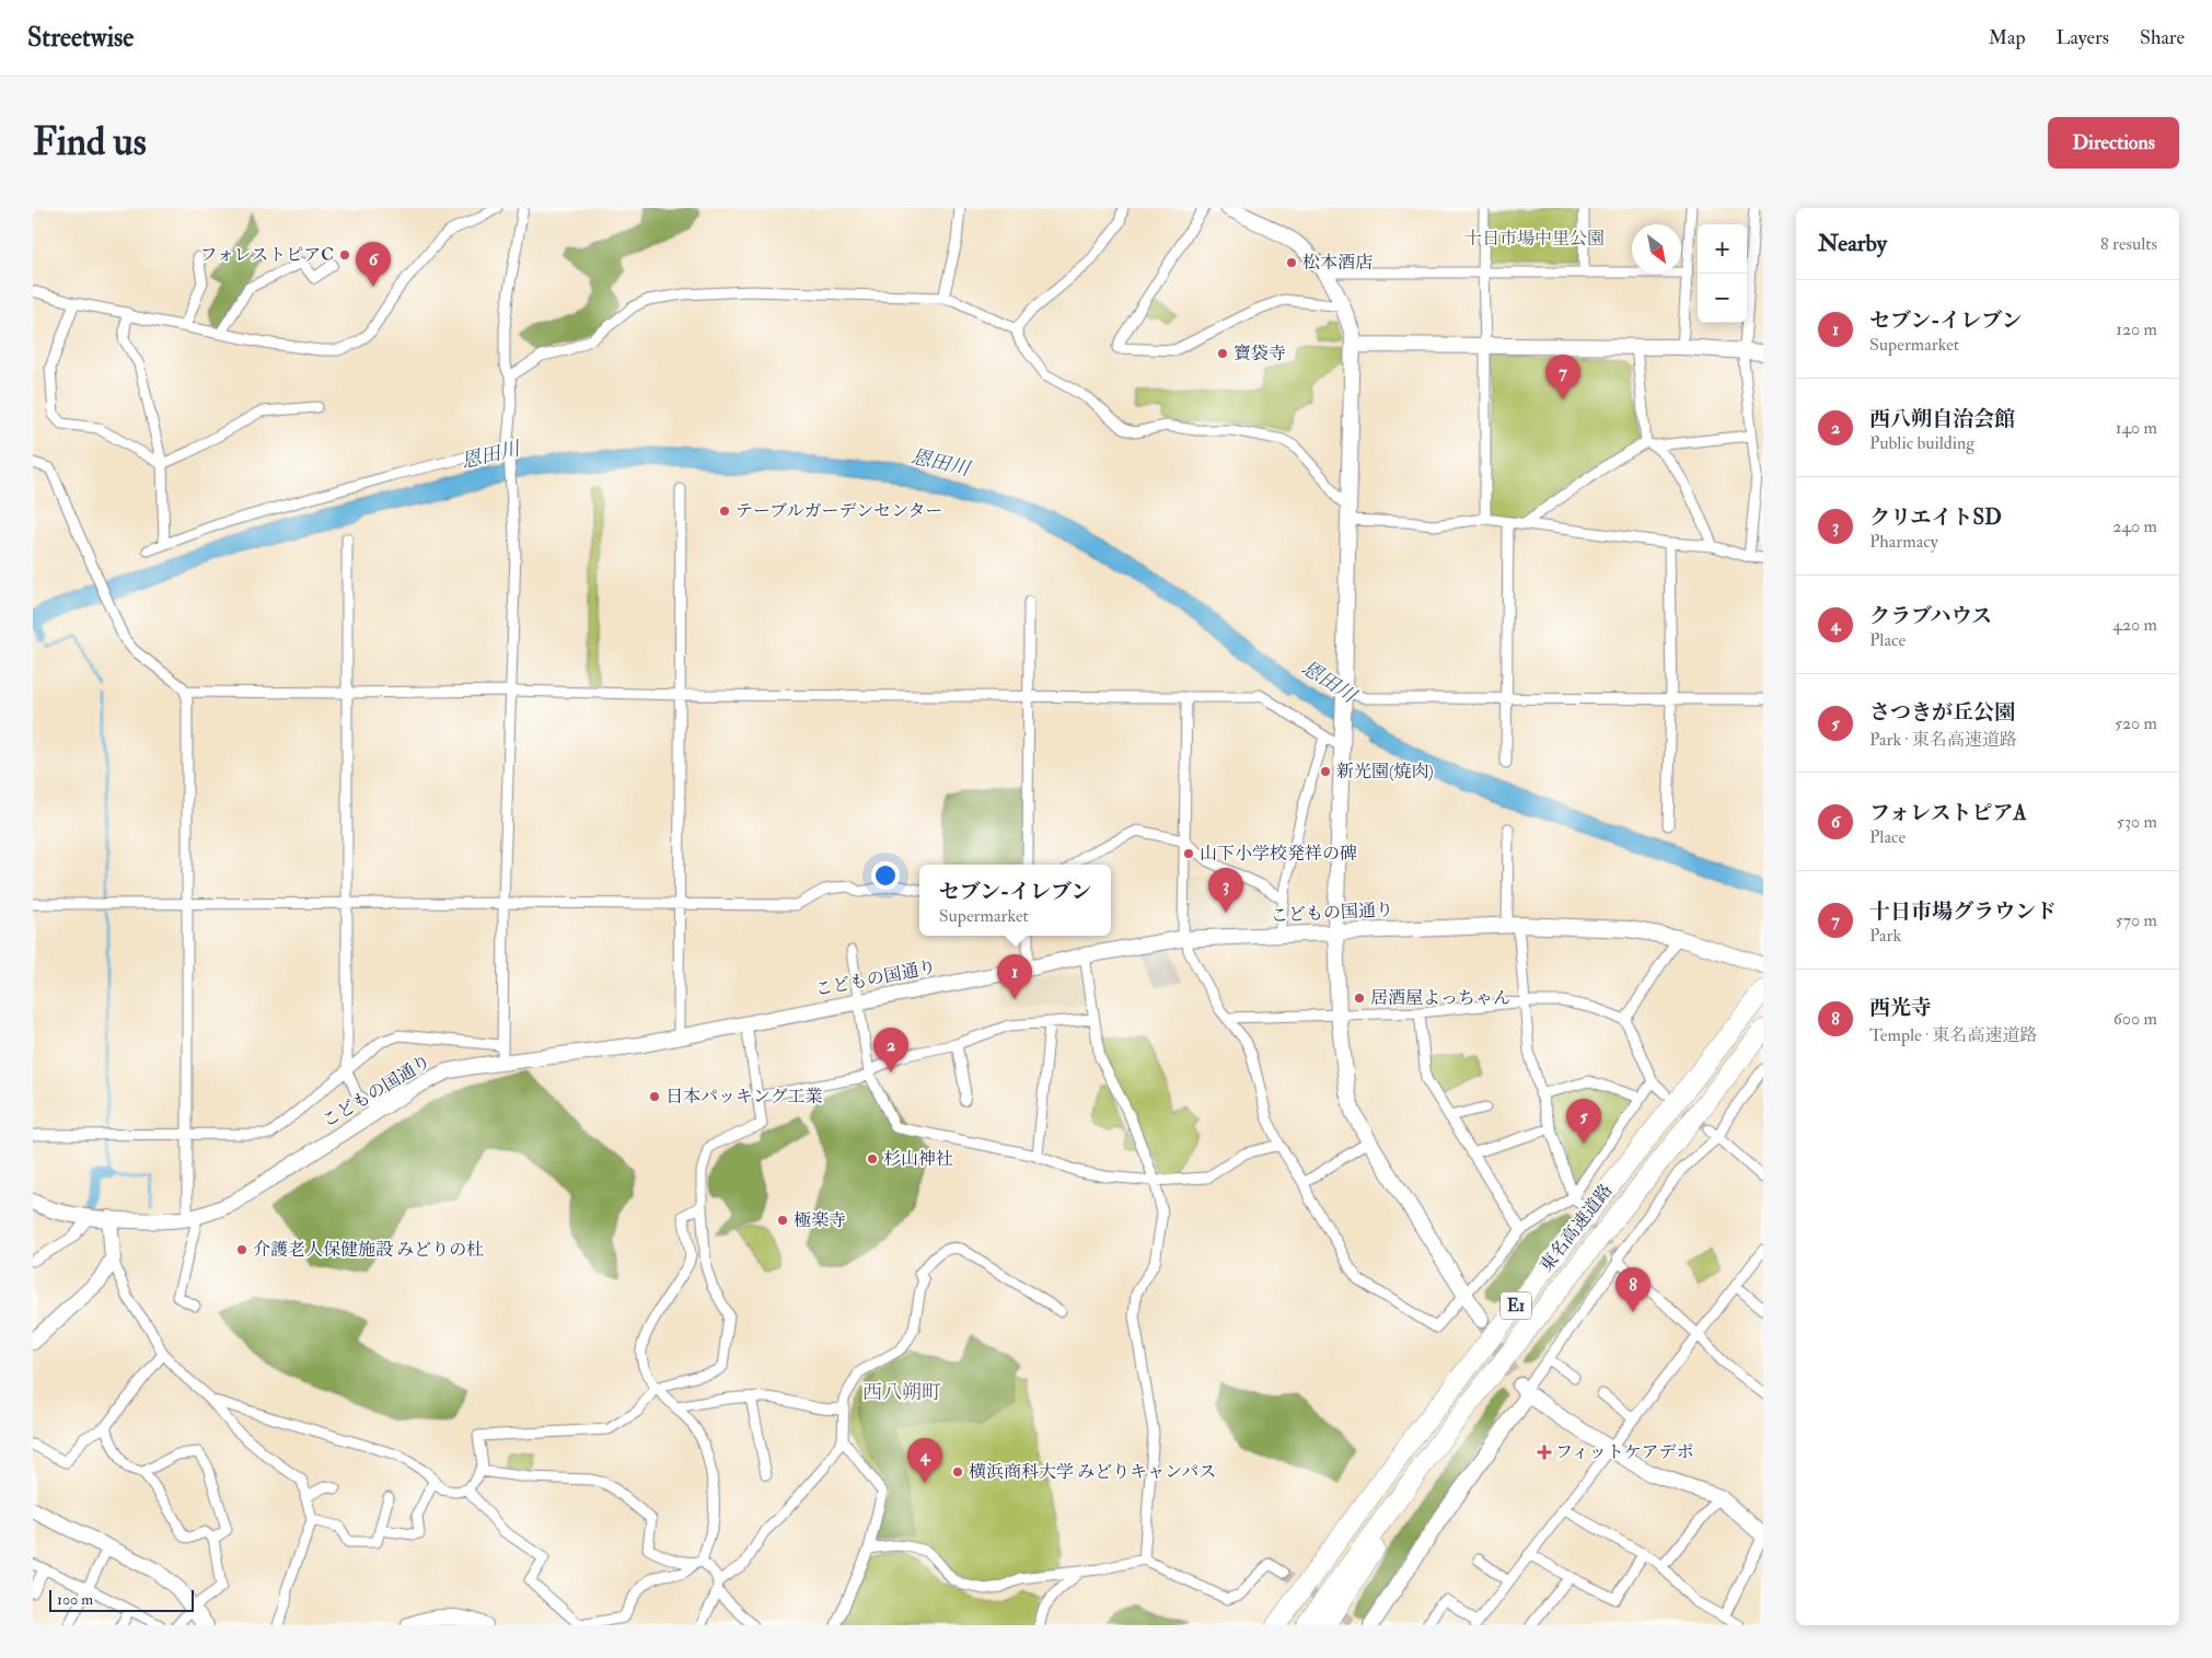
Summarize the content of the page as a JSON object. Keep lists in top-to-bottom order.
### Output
{
  "streets": {
    "highway": ["東名高速道路", "E1"],
    "street": ["こどもの国通り"]
  },
  "districts": ["西八朔町"],
  "water": ["恩田川"],
  "parks": ["十日市場中里公園"],
  "places": {
    "other": [
      "フォレストピアC",
      "松本酒店",
      "寶袋寺",
      "テーブルガーデンセンター",
      "新光園(焼肉)",
      "山下小学校発祥の碑",
      "居酒屋よっちゃん",
      "日本パッキング工業",
      "杉山神社",
      "極楽寺",
      "介護老人保健施設 みどりの杜",
      "横浜商科大学 みどりキャンパス"
    ],
    "health": ["フィットケアデポ"]
  },
  "scale_bar": "100 m",
  "north": "bottom right",
  "page": {
    "header": "Streetwise",
    "nav": ["Map", "Layers", "Share"],
    "buttons": "Directions",
    "title": "Find us",
    "heading": ["Nearby", "8 results"],
    "map_buttons": ["+", "−"],
    "pins": [
      "6",
      "7",
      "3",
      "1",
      "2",
      "5",
      "8",
      "4"
    ],
    "list": [
      {
        "mark": "1",
        "name": "セブン-イレブン",
        "note": "Supermarket",
        "value": "120 m"
      },
      {
        "mark": "2",
        "name": "西八朔自治会館",
        "note": "Public building",
        "value": "140 m"
      },
      {
        "mark": "3",
        "name": "クリエイトSD",
        "note": "Pharmacy",
        "value": "240 m"
      },
      {
        "mark": "4",
        "name": "クラブハウス",
        "note": "Place",
        "value": "420 m"
      },
      {
        "mark": "5",
        "name": "さつきが丘公園",
        "note": "Park · 東名高速道路",
        "value": "520 m"
      },
      {
        "mark": "6",
        "name": "フォレストピアA",
        "note": "Place",
        "value": "530 m"
      },
      {
        "mark": "7",
        "name": "十日市場グラウンド",
        "note": "Park",
        "value": "570 m"
      },
      {
        "mark": "8",
        "name": "西光寺",
        "note": "Temple · 東名高速道路",
        "value": "600 m"
      }
    ],
    "popup": ["セブン-イレブン", "Supermarket"],
    "scale": "100 m"
  }
}
